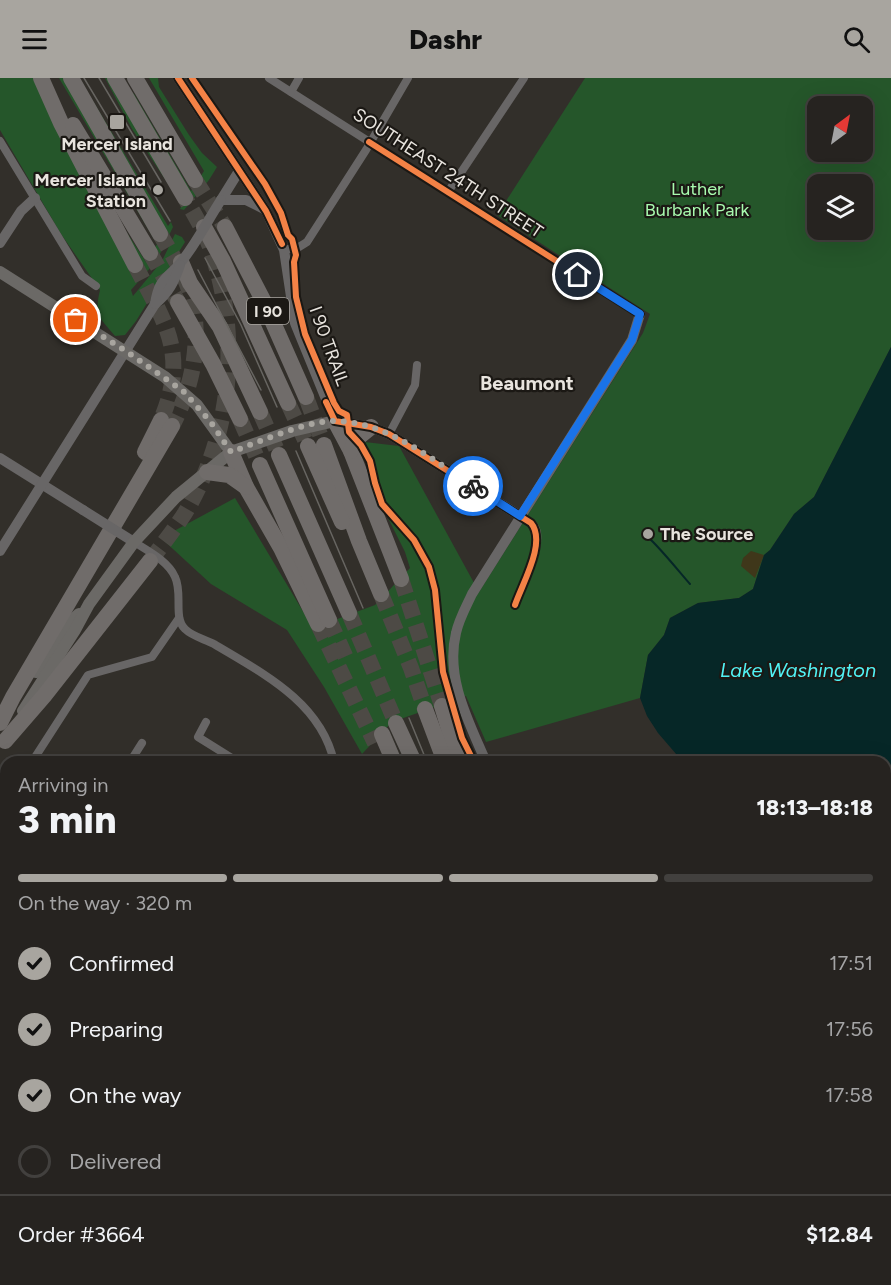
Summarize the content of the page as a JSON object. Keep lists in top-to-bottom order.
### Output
{
  "streets": {
    "highway": ["I 90"],
    "street": ["SOUTHEAST 24TH STREET"],
    "cycle path": ["I 90 TRAIL"]
  },
  "districts": ["Beaumont"],
  "water": ["Lake Washington"],
  "parks": ["Luther Burbank Park"],
  "places": {
    "transit": ["Mercer Island"],
    "other": ["Mercer Island Station", "The Source"]
  },
  "north": "top right",
  "page": {
    "header": "Dashr",
    "heading": ["3 min", "Arriving in", "18:13–18:18"],
    "panel": ["Order #3664", "$12.84"],
    "bar": "On the way · 320 m",
    "list": [
      ["Confirmed", "17:51"],
      ["Preparing", "17:56"],
      ["On the way", "17:58"],
      "Delivered"
    ]
  }
}
